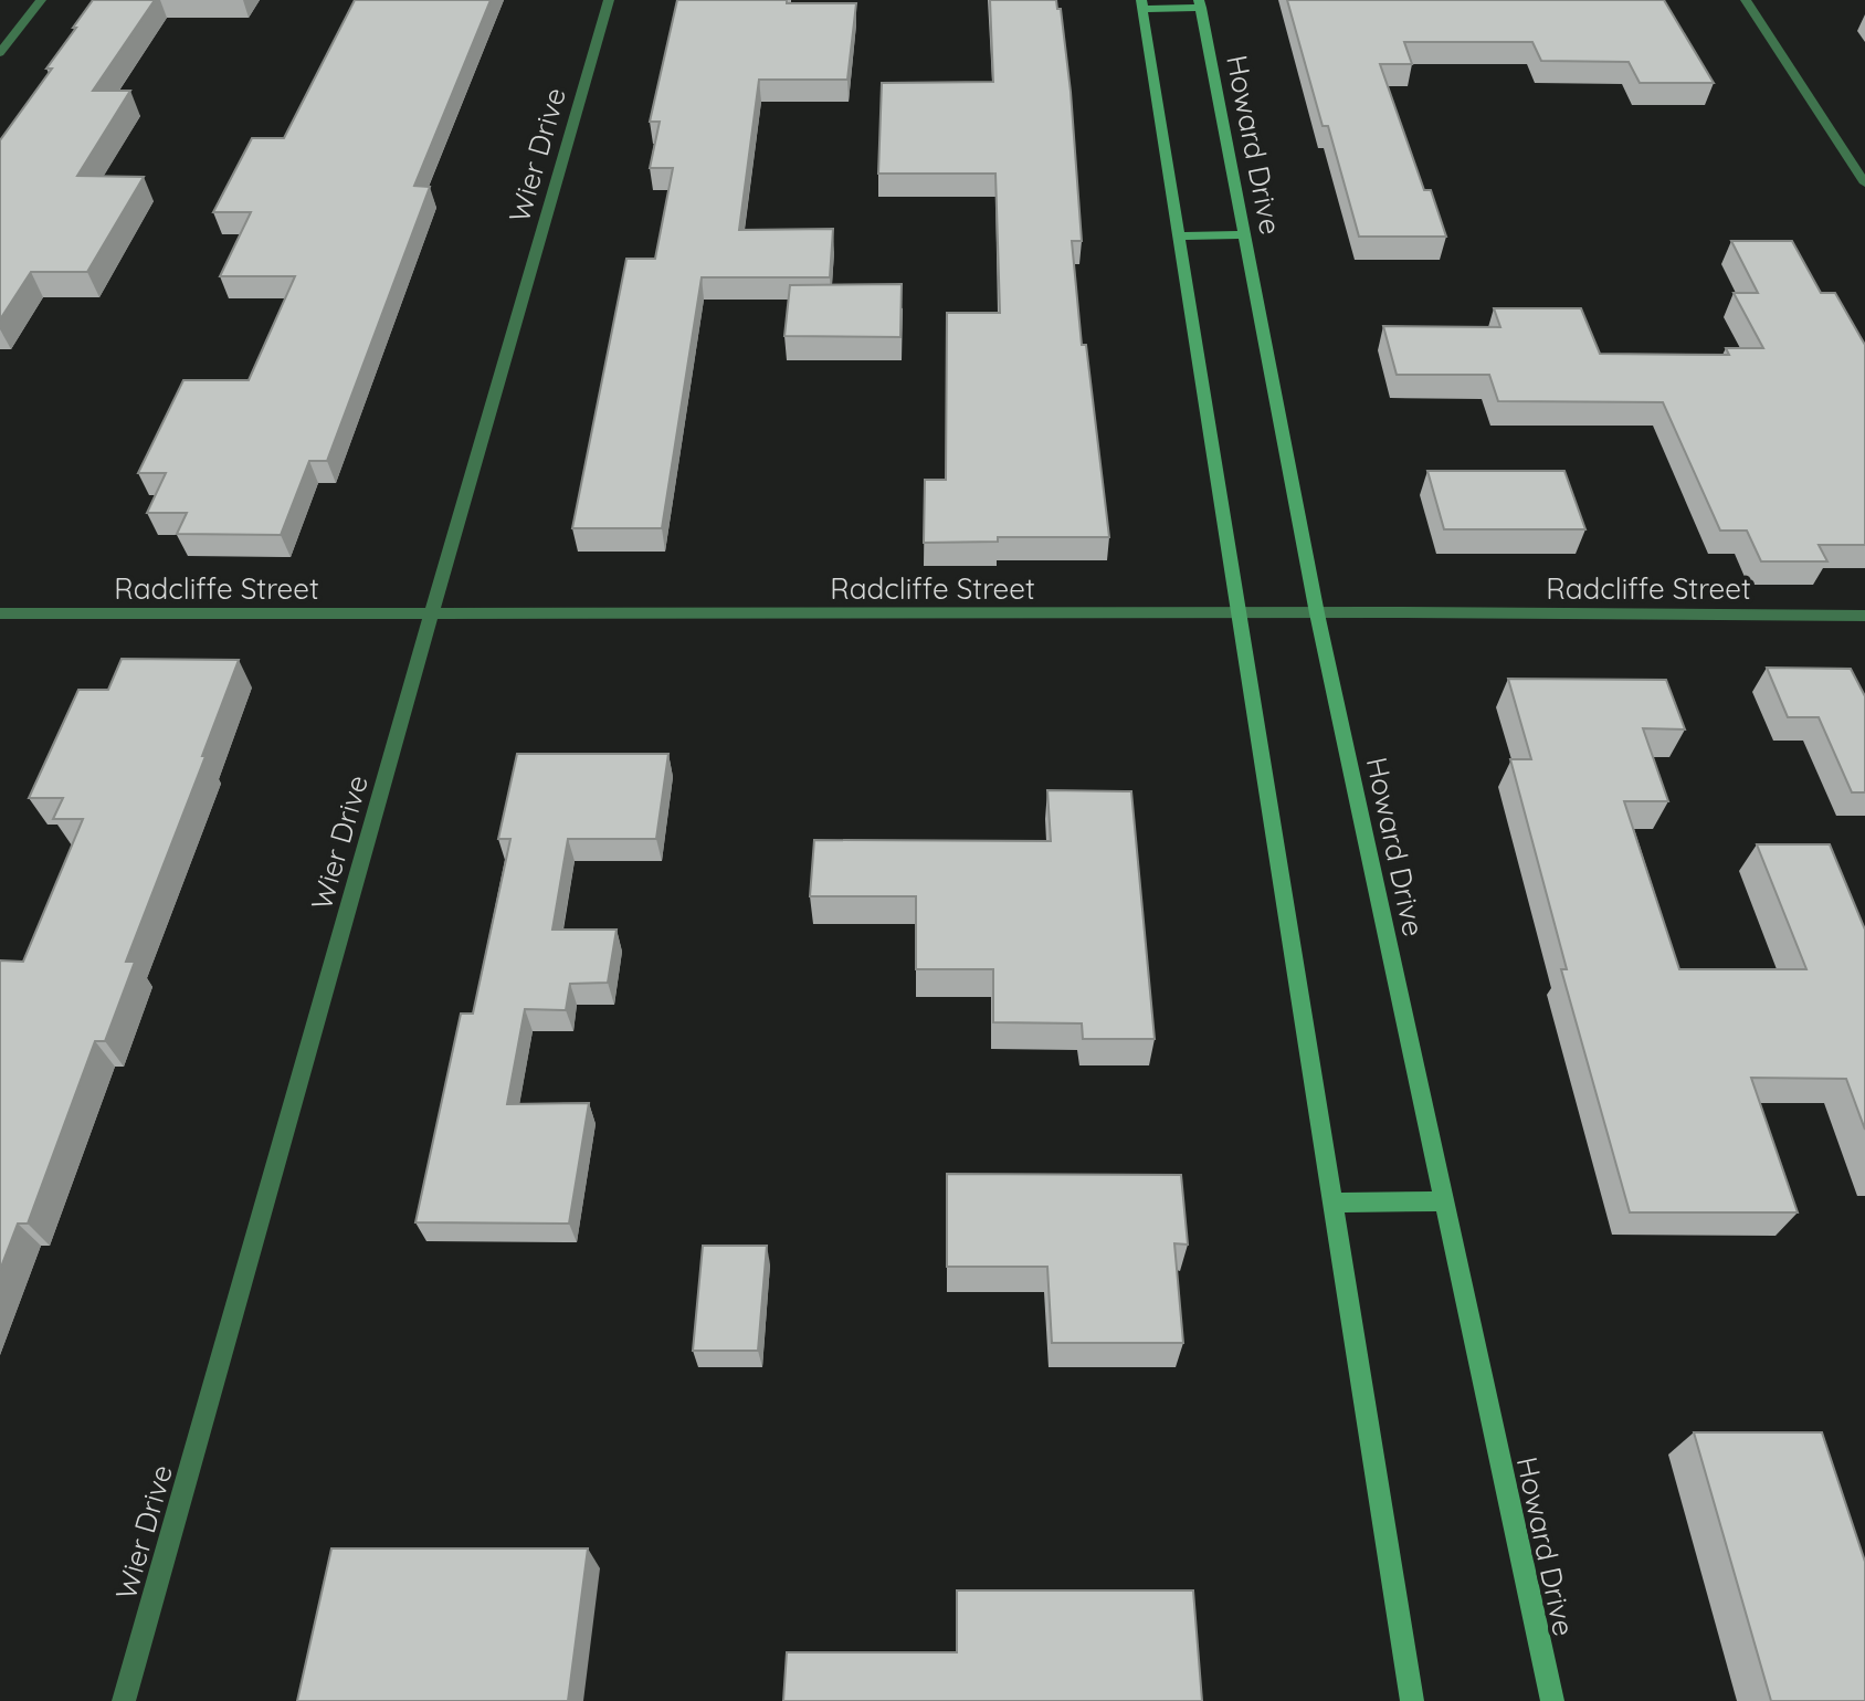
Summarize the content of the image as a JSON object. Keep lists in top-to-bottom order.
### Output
{
  "streets": {
    "main road": ["Howard Drive"],
    "street": ["Wier Drive", "Radcliffe Street"]
  },
  "crossings": [
    ["Howard Drive", "Radcliffe Street"],
    ["Wier Drive", "Radcliffe Street"]
  ]
}
